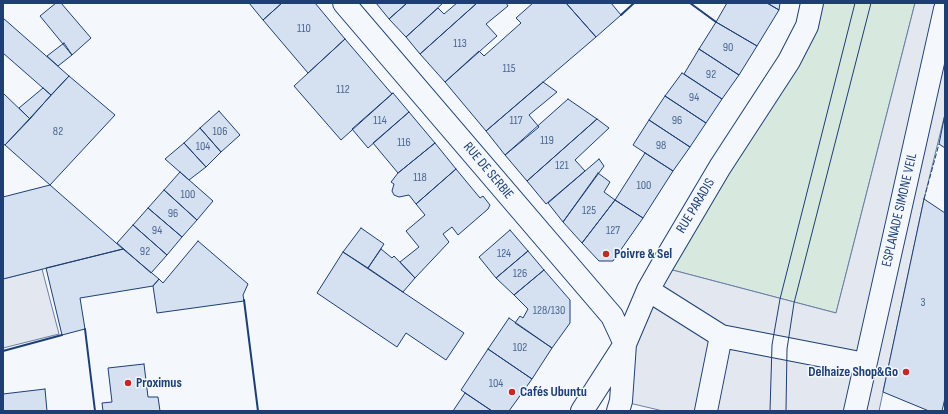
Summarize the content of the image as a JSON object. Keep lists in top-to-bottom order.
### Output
{
  "streets": {
    "street": ["RUE DE SERBIE", "RUE PARADIS", "ESPLANADE SIMONE VEIL"]
  },
  "crossings": [
    ["RUE DE SERBIE", "RUE PARADIS"]
  ],
  "places": [
    "Poivre & Sel",
    "Delhaize Shop&Go",
    "Proximus",
    "Cafés Ubuntu"
  ],
  "house_numbers": [
    "110",
    "113",
    "90",
    "115",
    "92",
    "112",
    "94",
    "114",
    "117",
    "96",
    "82",
    "106",
    "119",
    "116",
    "98",
    "104",
    "121",
    "118",
    "100",
    "100",
    "125",
    "96",
    "94",
    "127",
    "92",
    "124",
    "126",
    "3",
    "128/130",
    "102",
    "104"
  ]
}
